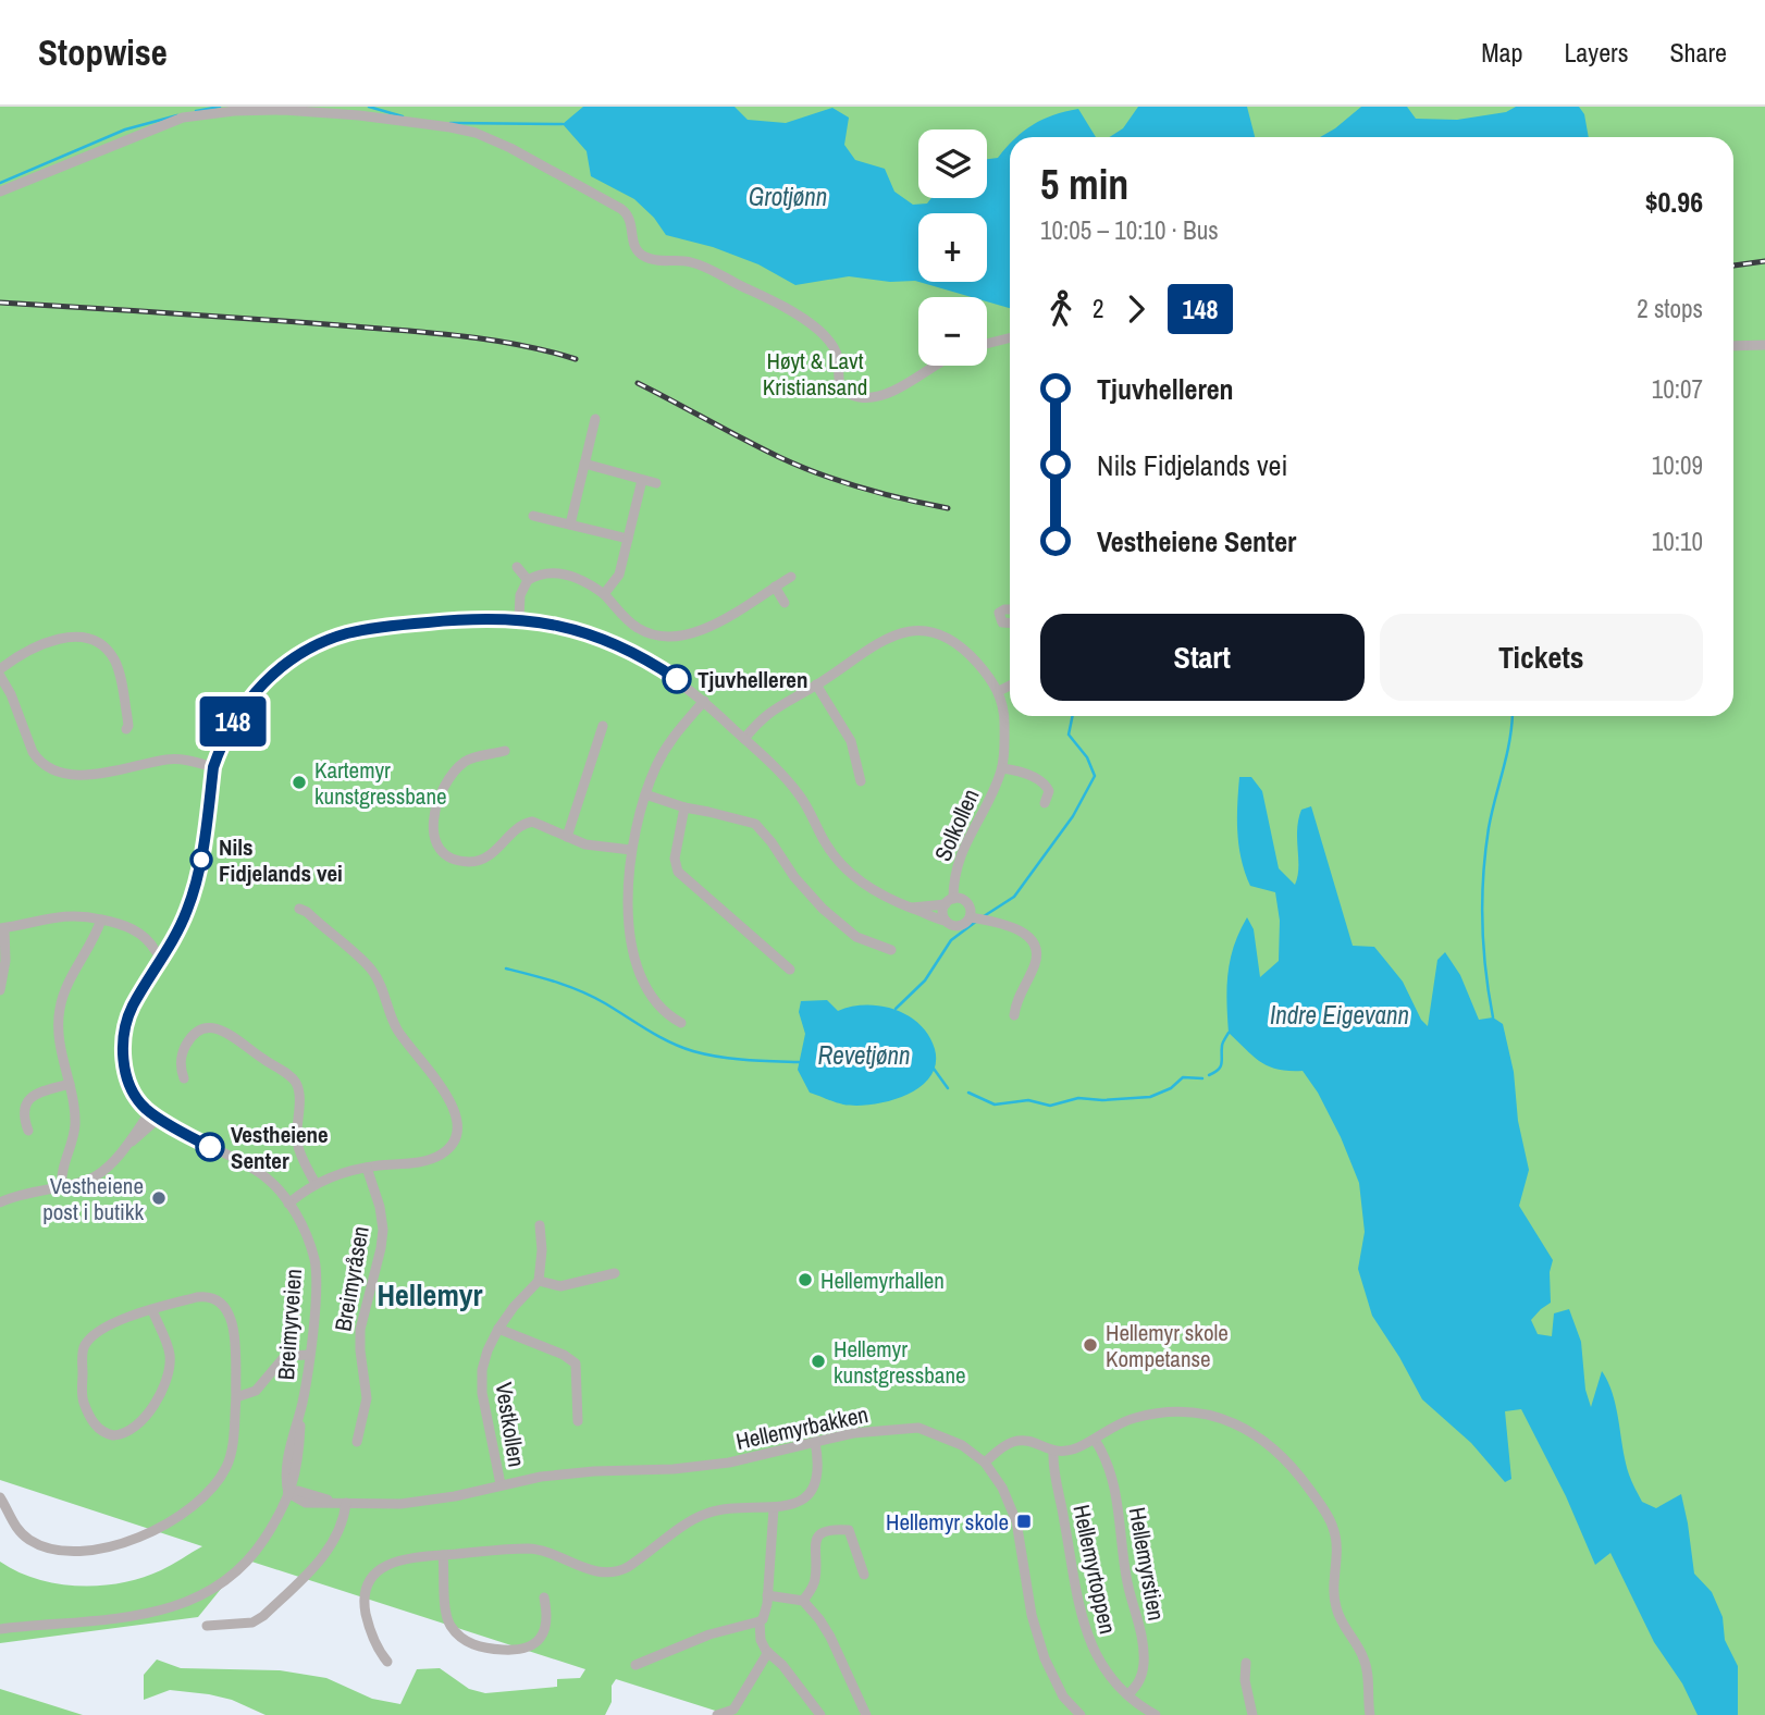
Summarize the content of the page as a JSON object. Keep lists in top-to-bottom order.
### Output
{
  "streets": {
    "street": [
      "Solkollen",
      "Breimyråsen",
      "Breimyrveien",
      "Vestkollen",
      "Hellemyrbakken",
      "Hellemyrstien",
      "Hellemyrtoppen"
    ]
  },
  "crossings": [
    ["Solkollen", "Breimyrveien"],
    ["Breimyrveien", "Hellemyrbakken"],
    ["Vestkollen", "Hellemyrbakken"],
    ["Hellemyrstien", "Hellemyrtoppen"]
  ],
  "districts": ["Hellemyr"],
  "water": ["Grotjønn", "Indre Eigevann", "Revetjønn"],
  "parks": ["Høyt & Lavt Kristiansand"],
  "places": {
    "other": [
      "Tjuvhelleren",
      "Kartemyr kunstgressbane",
      "Nils Fidjelands vei",
      "Vestheiene Senter",
      "Vestheiene post i butikk",
      "Hellemyrhallen",
      "Hellemyr skole Kompetanse",
      "Hellemyr kunstgressbane"
    ],
    "transit": ["Hellemyr skole"]
  },
  "lines": ["bus line 148"],
  "page": {
    "header": "Stopwise",
    "nav": ["Map", "Layers", "Share"],
    "on_map": "148",
    "map_buttons": ["+", "−"],
    "heading": ["5 min", "10:05 – 10:10 · Bus", "$0.96"],
    "legs": ["2", "148", "2 stops"],
    "list": [
      {
        "name": "Tjuvhelleren",
        "value": "10:07"
      },
      {
        "name": "Nils Fidjelands vei",
        "value": "10:09"
      },
      {
        "name": "Vestheiene Senter",
        "value": "10:10"
      }
    ],
    "buttons": ["Start", "Tickets"]
  }
}
